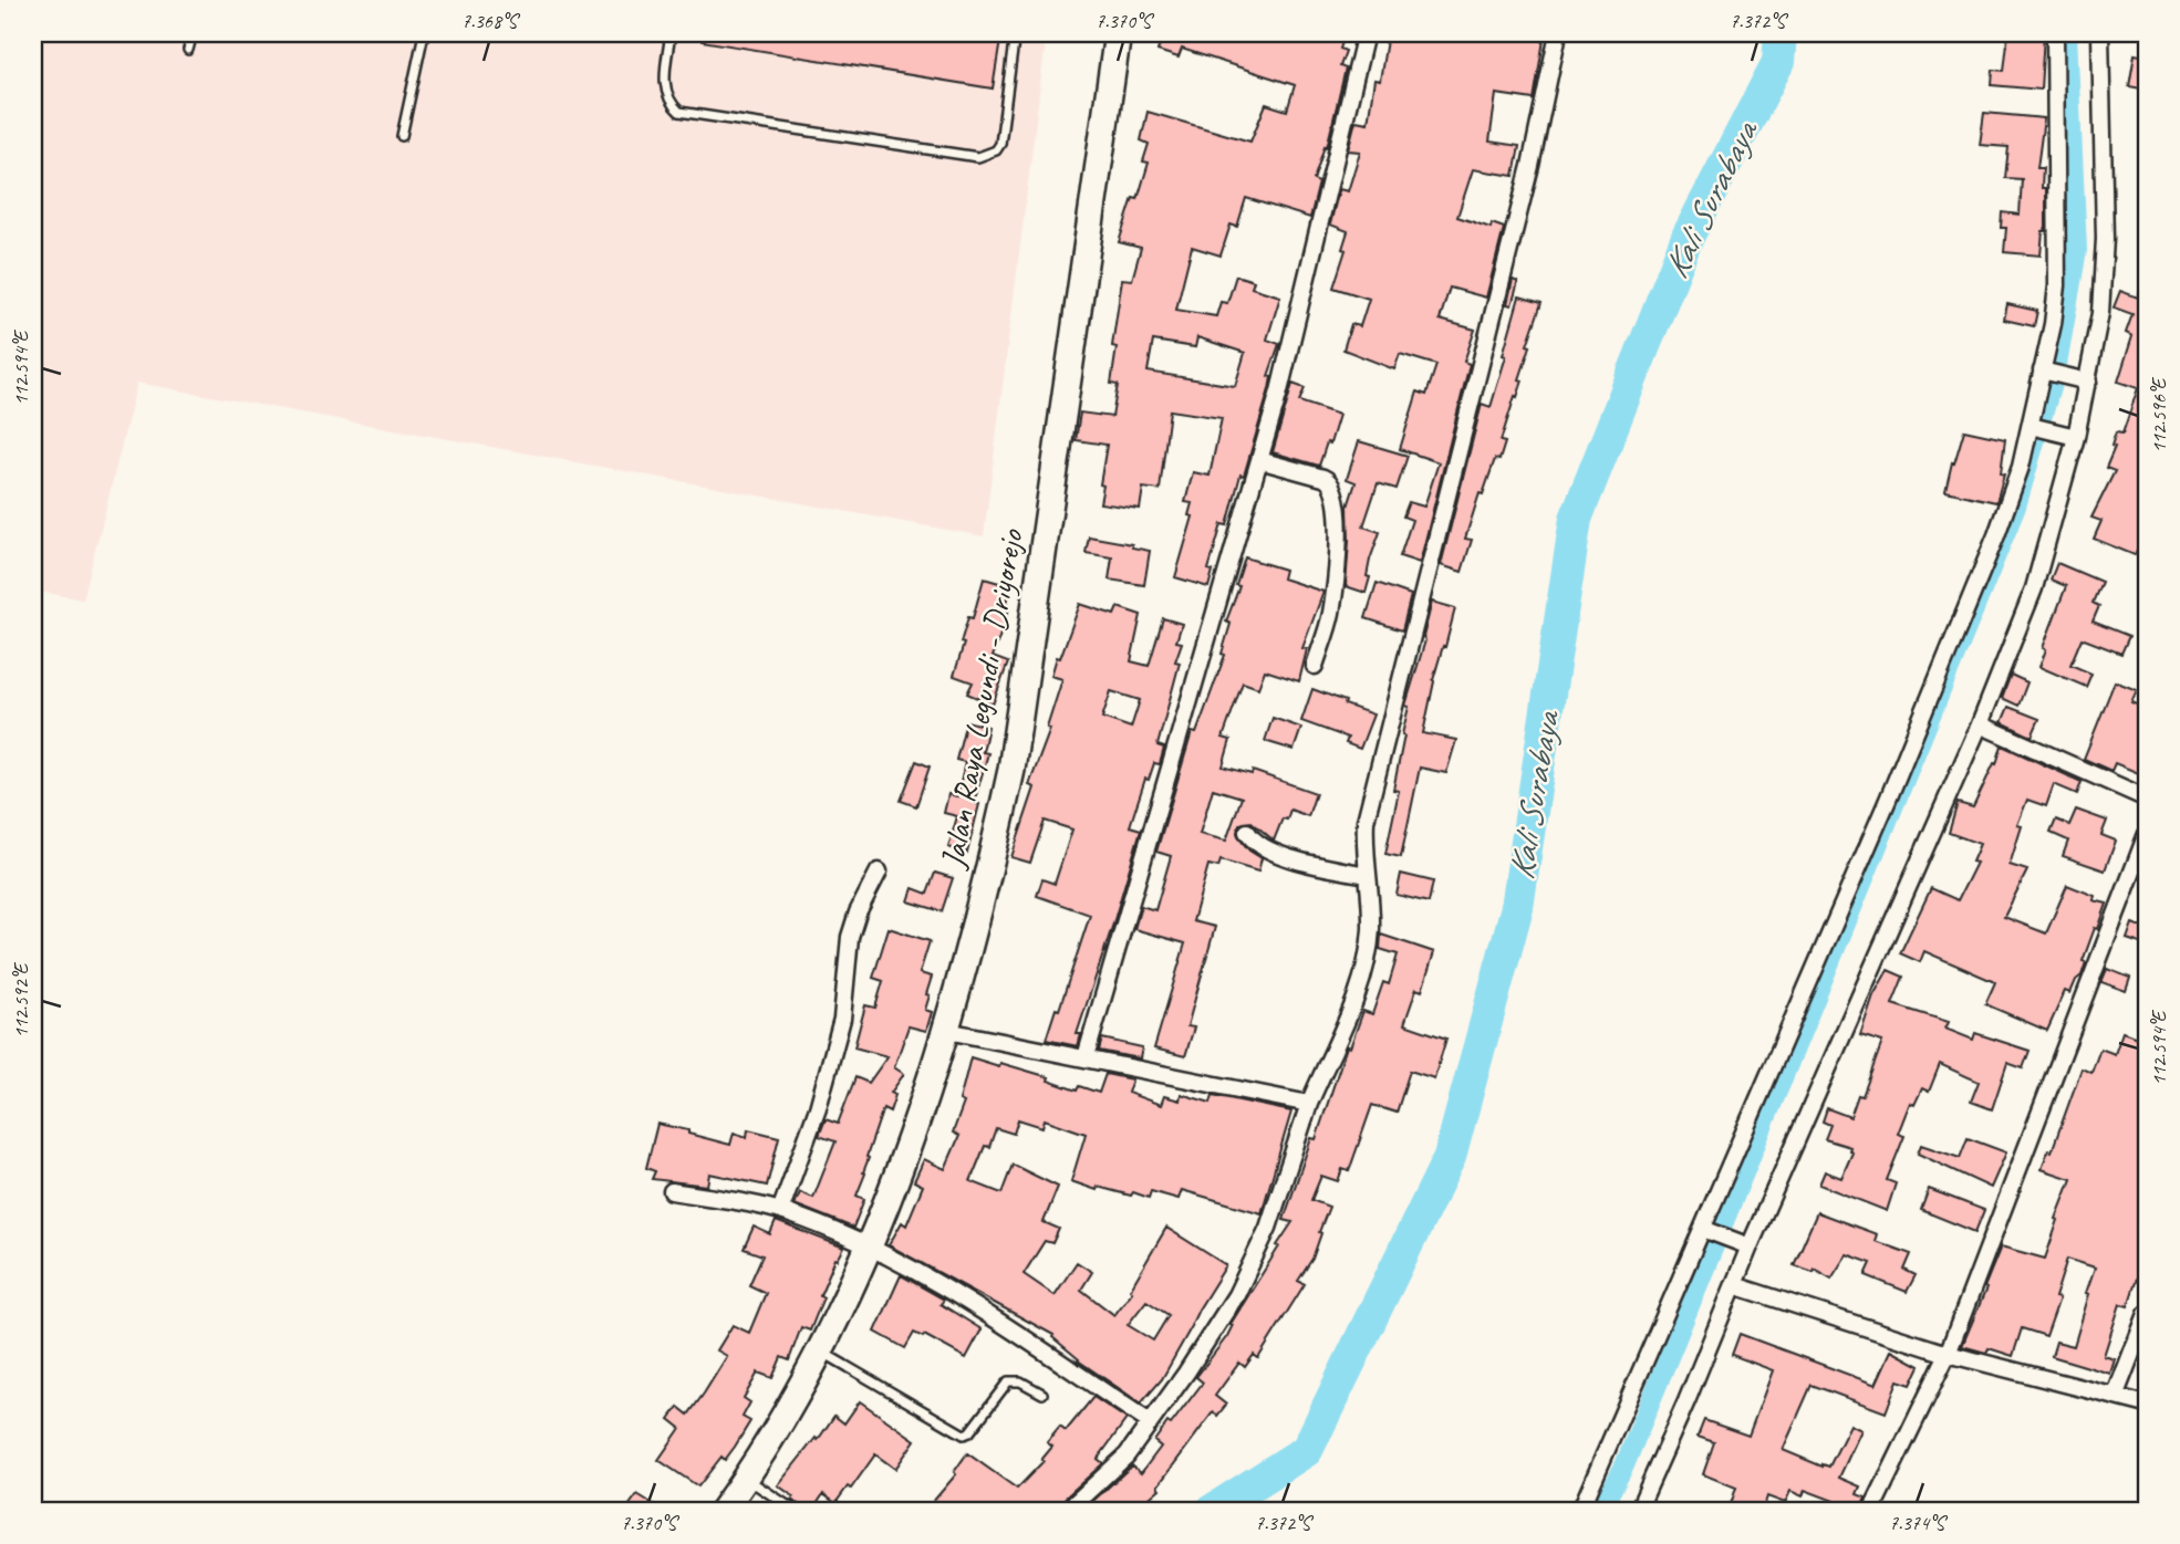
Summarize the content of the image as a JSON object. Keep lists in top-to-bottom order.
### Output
{
  "streets": {
    "main road": ["Jalan Raya Legundi - Driyorejo"]
  },
  "water": ["Kali Surabaya"],
  "coordinates": [
    "7.368°S",
    "7.370°S",
    "7.372°S",
    "112.594°E",
    "112.596°E",
    "112.592°E",
    "7.374°S"
  ]
}
